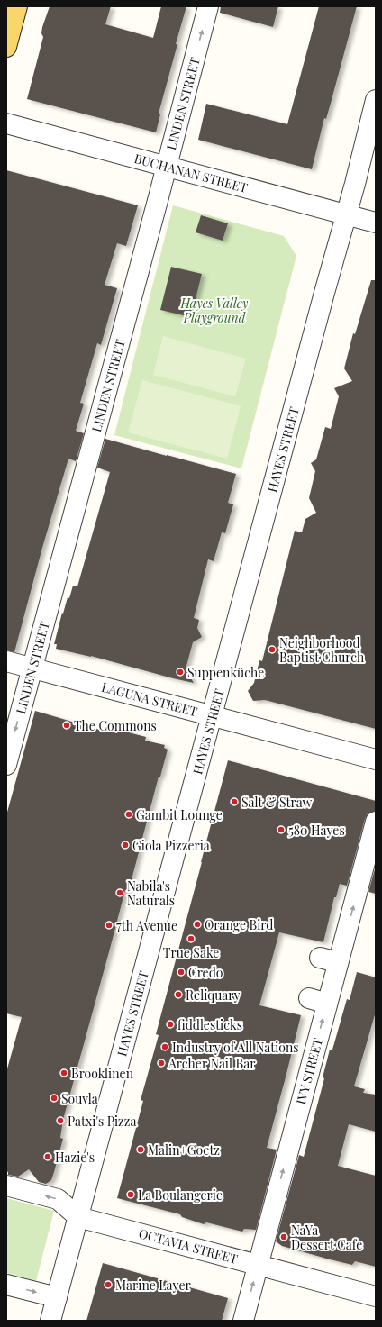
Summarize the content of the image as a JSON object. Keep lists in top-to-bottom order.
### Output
{
  "streets": {
    "street": [
      "LINDEN STREET",
      "BUCHANAN STREET",
      "HAYES STREET",
      "LAGUNA STREET",
      "IVY STREET",
      "OCTAVIA STREET"
    ]
  },
  "crossings": [
    ["LINDEN STREET", "BUCHANAN STREET"],
    ["LINDEN STREET", "LAGUNA STREET"],
    ["BUCHANAN STREET", "HAYES STREET"],
    ["HAYES STREET", "LAGUNA STREET"],
    ["HAYES STREET", "OCTAVIA STREET"],
    ["IVY STREET", "OCTAVIA STREET"]
  ],
  "one_way": ["IVY STREET"],
  "parks": ["Hayes Valley Playground"],
  "places": [
    "Neighborhood Baptist Church",
    "Suppenküche",
    "The Commons",
    "Salt & Straw",
    "Gambit Lounge",
    "580 Hayes",
    "Giola Pizzeria",
    "Nabila's Naturals",
    "Orange Bird",
    "7th Avenue",
    "True Sake",
    "Credo",
    "Reliquary",
    "fiddlesticks",
    "Industry of All Nations",
    "Archer Nail Bar",
    "Brooklinen",
    "Souvla",
    "Patxi's Pizza",
    "Malin+Goetz",
    "Hazie's",
    "La Boulangerie",
    "NaYa Dessert Cafe",
    "Marine Layer"
  ]
}
